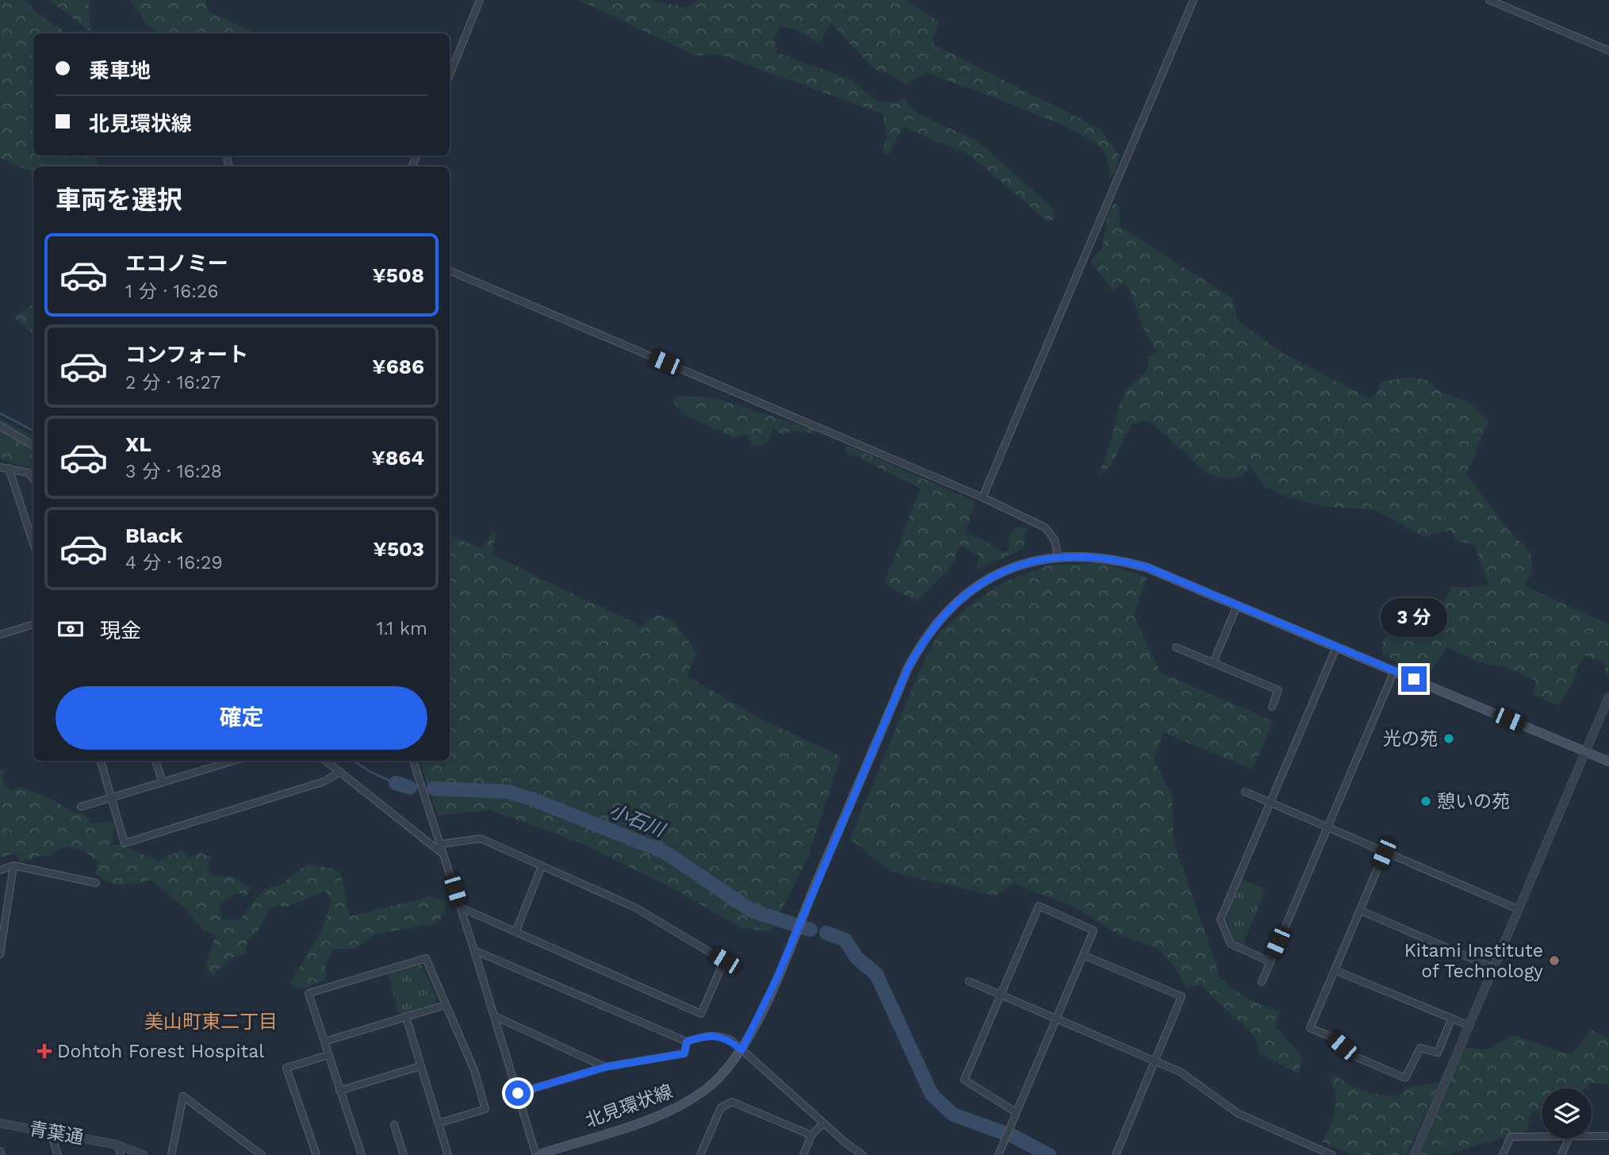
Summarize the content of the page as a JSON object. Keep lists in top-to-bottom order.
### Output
{
  "streets": {
    "main road": ["北見環状線"],
    "street": ["青葉通"]
  },
  "districts": ["美山町東二丁目"],
  "water": ["小石川"],
  "places": {
    "other": ["光の苑", "憩いの苑", "Kitami Institute of Technology"],
    "health": ["Dohtoh Forest Hospital"]
  },
  "page": {
    "banner": ["乗車地", "北見環状線"],
    "heading": "車両を選択",
    "list": [
      {
        "name": "エコノミー",
        "note": "1 分 · 16:26",
        "value": "¥508"
      },
      {
        "name": "コンフォート",
        "note": "2 分 · 16:27",
        "value": "¥686"
      },
      {
        "name": "XL",
        "note": "3 分 · 16:28",
        "value": "¥864"
      },
      {
        "name": "Black",
        "note": "4 分 · 16:29",
        "value": "¥503"
      }
    ],
    "bubble": "3 分",
    "pay": ["現金", "1.1 km"],
    "buttons": "確定"
  }
}
